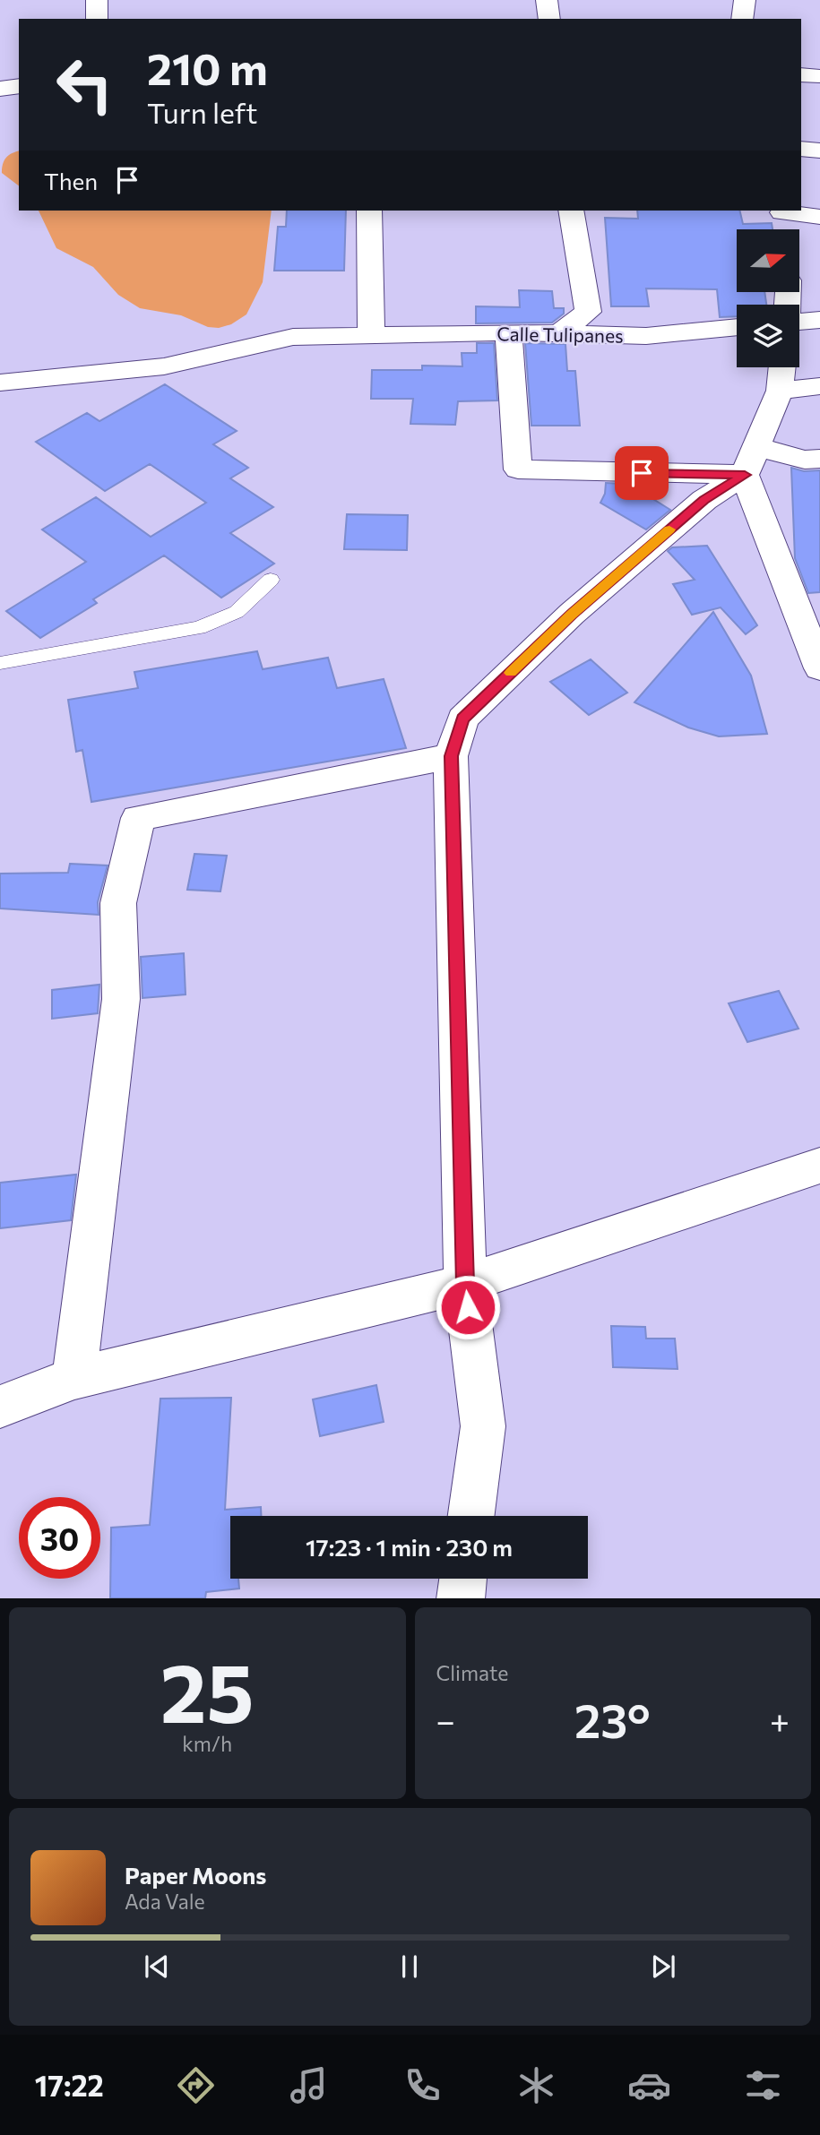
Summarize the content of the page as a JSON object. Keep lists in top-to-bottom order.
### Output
{
  "streets": {
    "street": ["Calle Tulipanes"]
  },
  "north": "right",
  "page": {
    "turn": ["210 m", "Turn left"],
    "then": "Then",
    "limit": "30",
    "trip": "17:23 · 1 min · 230 m",
    "tile": [
      ["25", "km/h"],
      "Climate"
    ],
    "heat": ["−", "23°", "+"],
    "song": ["Paper Moons", "Ada Vale"],
    "tabs": "17:22"
  }
}
